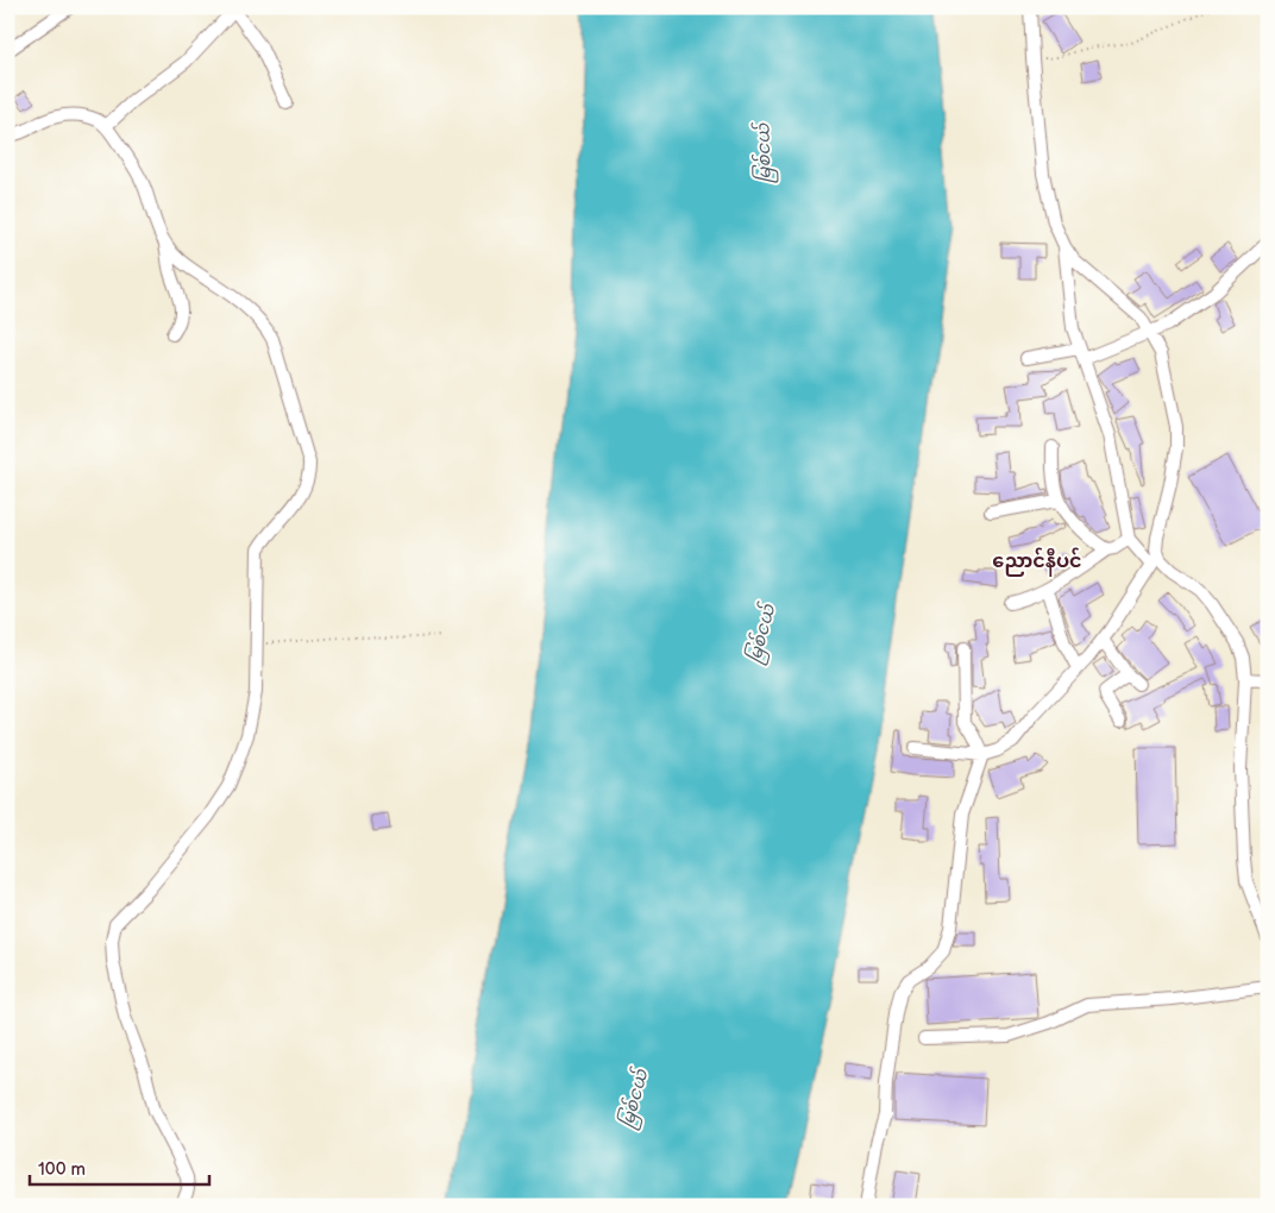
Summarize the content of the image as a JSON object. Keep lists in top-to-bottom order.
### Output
{
  "districts": ["ညောင်နီပင်"],
  "water": ["မြစ်ငယ်"],
  "scale_bar": "100 m"
}
